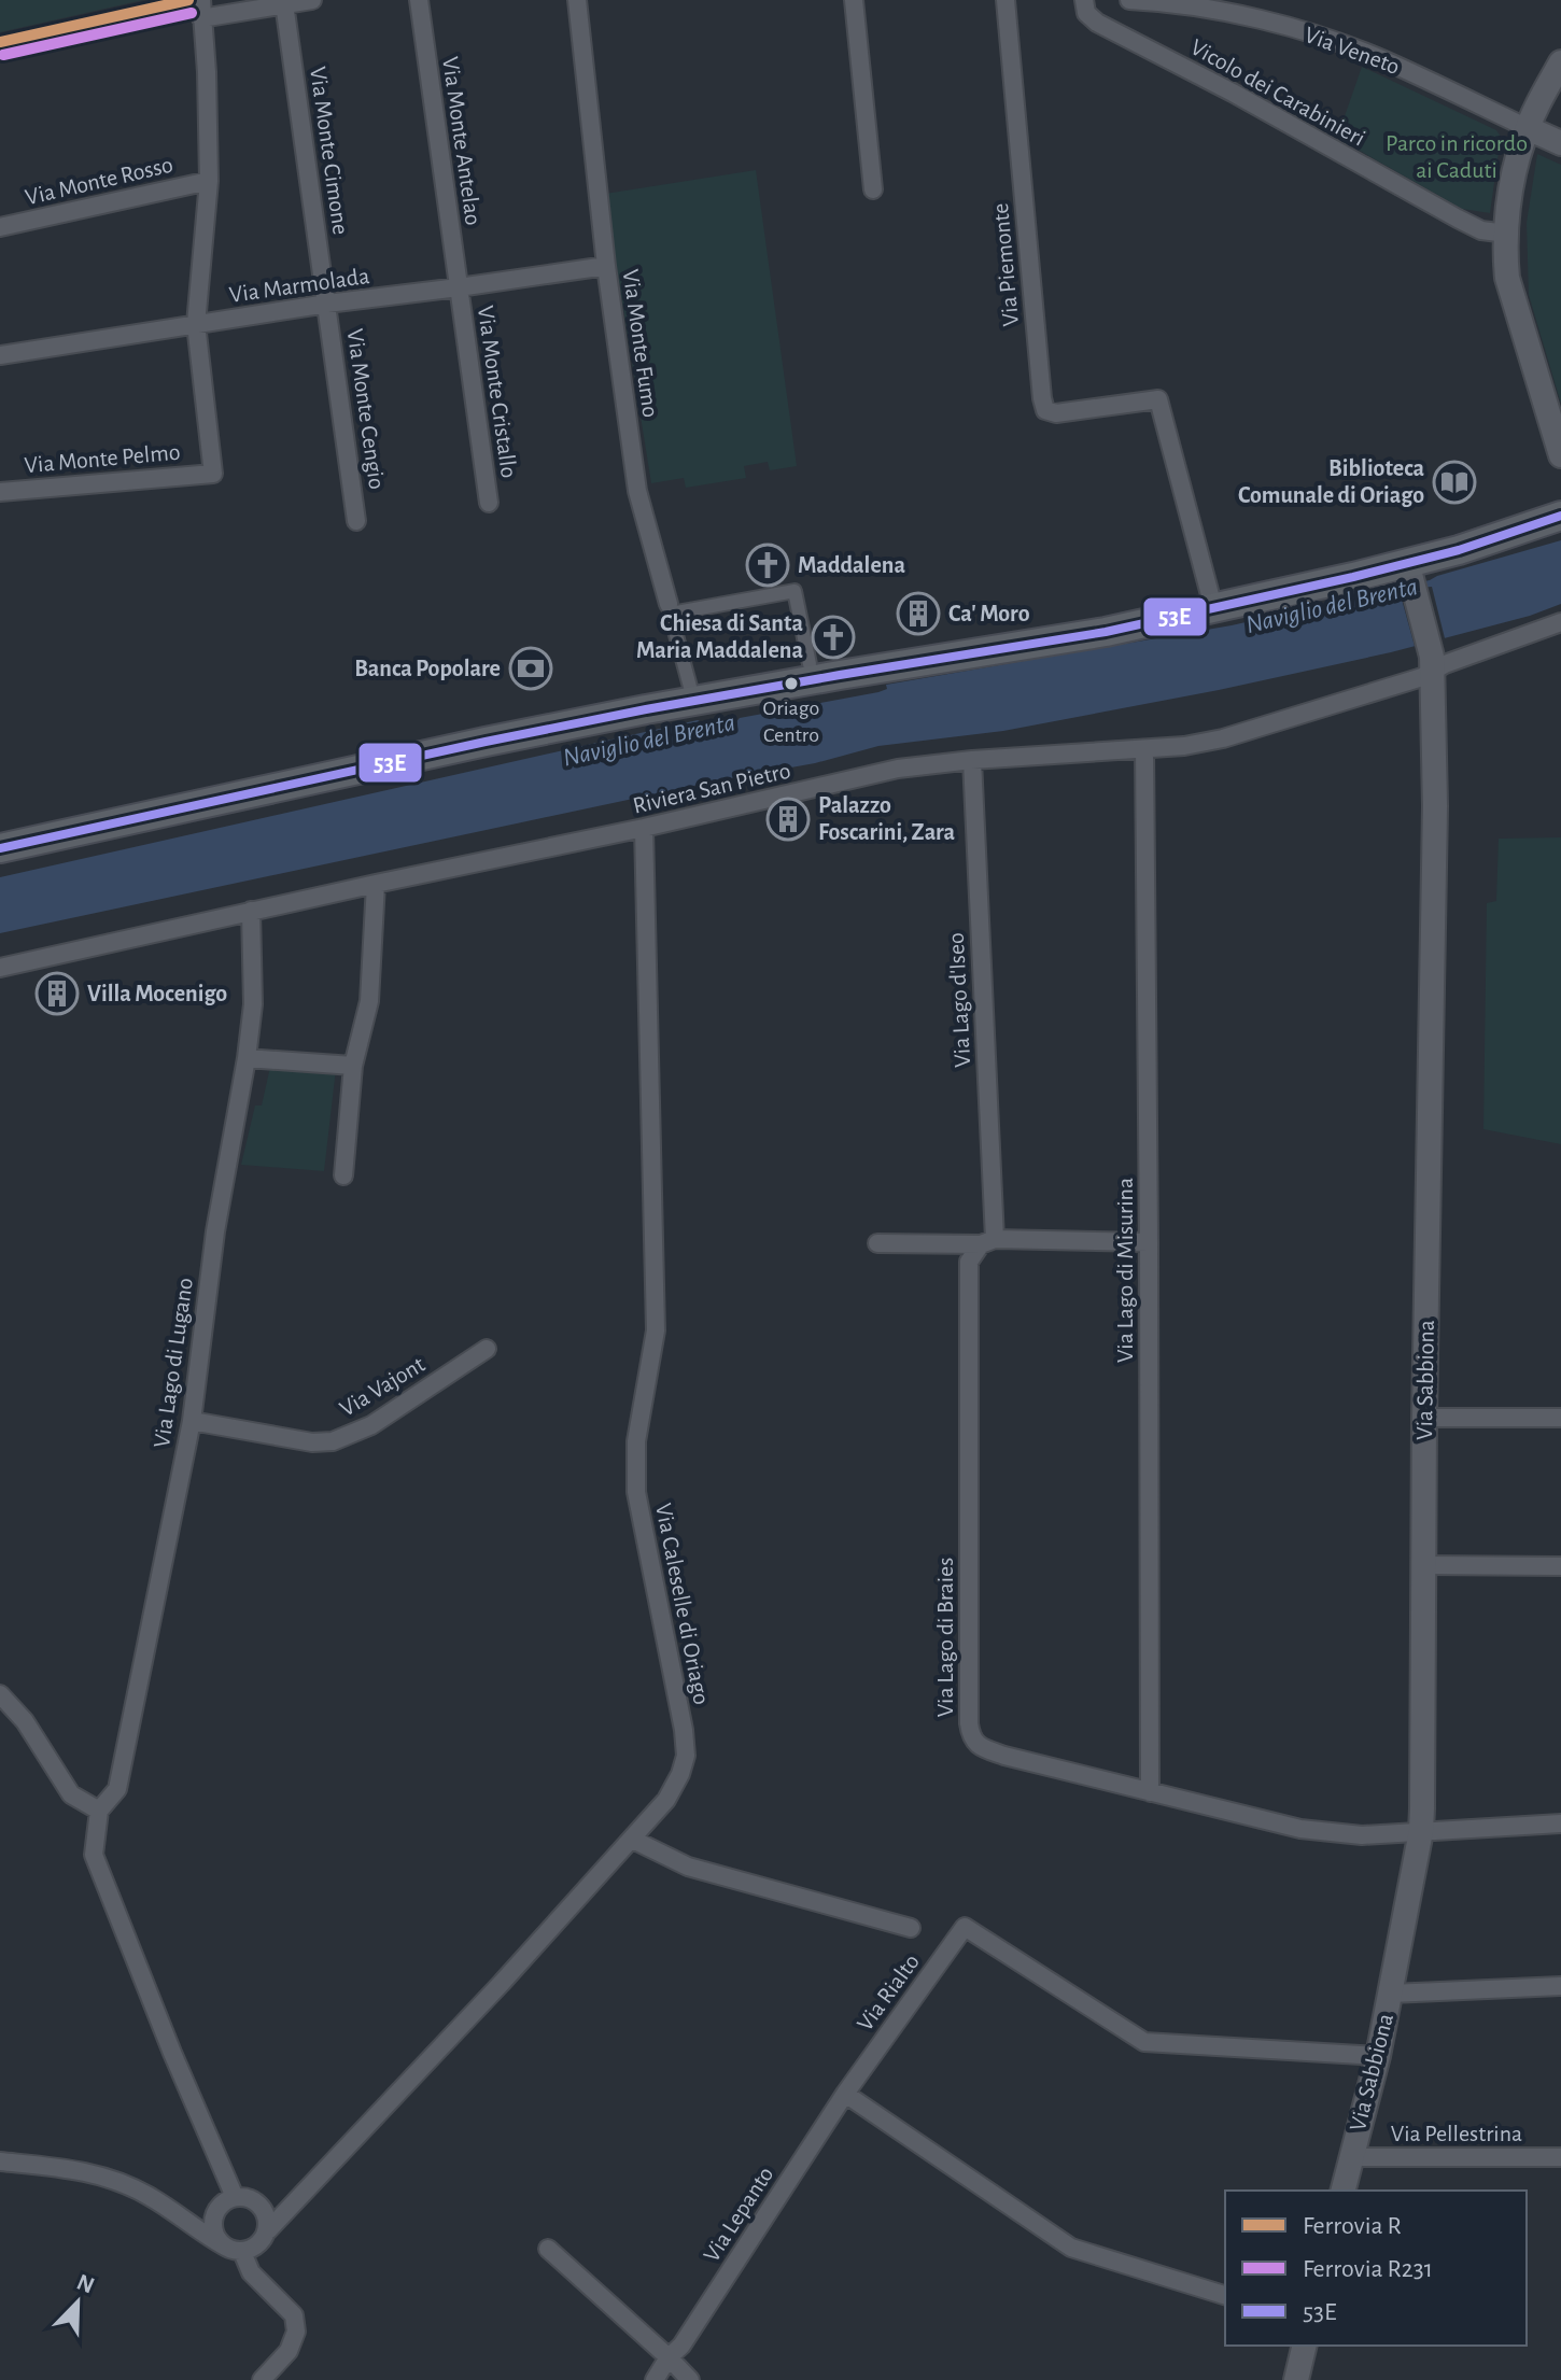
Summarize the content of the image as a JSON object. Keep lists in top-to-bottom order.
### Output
{
  "streets": {
    "street": [
      "Via Veneto",
      "Vicolo dei Carabinieri",
      "Via Monte Antelao",
      "Via Monte Cimone",
      "Via Monte Rosso",
      "Via Piemonte",
      "Via Marmolada",
      "Via Monte Fumo",
      "Via Monte Cristallo",
      "Via Monte Cengio",
      "Via Monte Pelmo",
      "Riviera San Pietro",
      "Via Lago d'Iseo",
      "Via Lago di Misurina",
      "Via Lago di Lugano",
      "Via Sabbiona",
      "Via Vajont",
      "Via Caleselle di Oriago",
      "Via Lago di Braies",
      "Via Rialto",
      "Via Pellestrina",
      "Via Lepanto"
    ]
  },
  "crossings": [
    ["Via Monte Antelao", "Via Marmolada"],
    ["Via Monte Antelao", "Via Monte Cristallo"],
    ["Via Monte Cimone", "Via Marmolada"],
    ["Via Monte Cimone", "Via Monte Cengio"],
    ["Via Monte Rosso", "Via Marmolada"],
    ["Via Monte Rosso", "Via Monte Pelmo"],
    ["Via Marmolada", "Via Monte Fumo"],
    ["Via Marmolada", "Via Monte Cristallo"],
    ["Via Marmolada", "Via Monte Cengio"],
    ["Via Marmolada", "Via Monte Pelmo"],
    ["Riviera San Pietro", "Via Lago d'Iseo"],
    ["Riviera San Pietro", "Via Lago di Misurina"],
    ["Riviera San Pietro", "Via Lago di Lugano"],
    ["Riviera San Pietro", "Via Sabbiona"],
    ["Riviera San Pietro", "Via Caleselle di Oriago"],
    ["Via Lago d'Iseo", "Via Lago di Braies"],
    ["Via Lago di Misurina", "Via Lago di Braies"],
    ["Via Lago di Lugano", "Via Vajont"],
    ["Via Lago di Lugano", "Via Caleselle di Oriago"],
    ["Via Sabbiona", "Via Lago di Braies"],
    ["Via Sabbiona", "Via Rialto"],
    ["Via Sabbiona", "Via Pellestrina"],
    ["Via Rialto", "Via Lepanto"]
  ],
  "water": ["Naviglio del Brenta"],
  "parks": ["Parco in ricordo ai Caduti"],
  "places": {
    "library": ["Biblioteca Comunale di Oriago"],
    "church": ["Maddalena", "Chiesa di Santa Maria Maddalena"],
    "building": ["Ca' Moro", "Palazzo Foscarini, Zara", "Villa Mocenigo"],
    "bank": ["Banca Popolare"],
    "other": ["Oriago Centro"]
  },
  "lines": ["rail line R", "rail line R231", "transit line 53E"],
  "legend": ["Ferrovia R", "Ferrovia R231", "53E"],
  "north": "top right"
}
